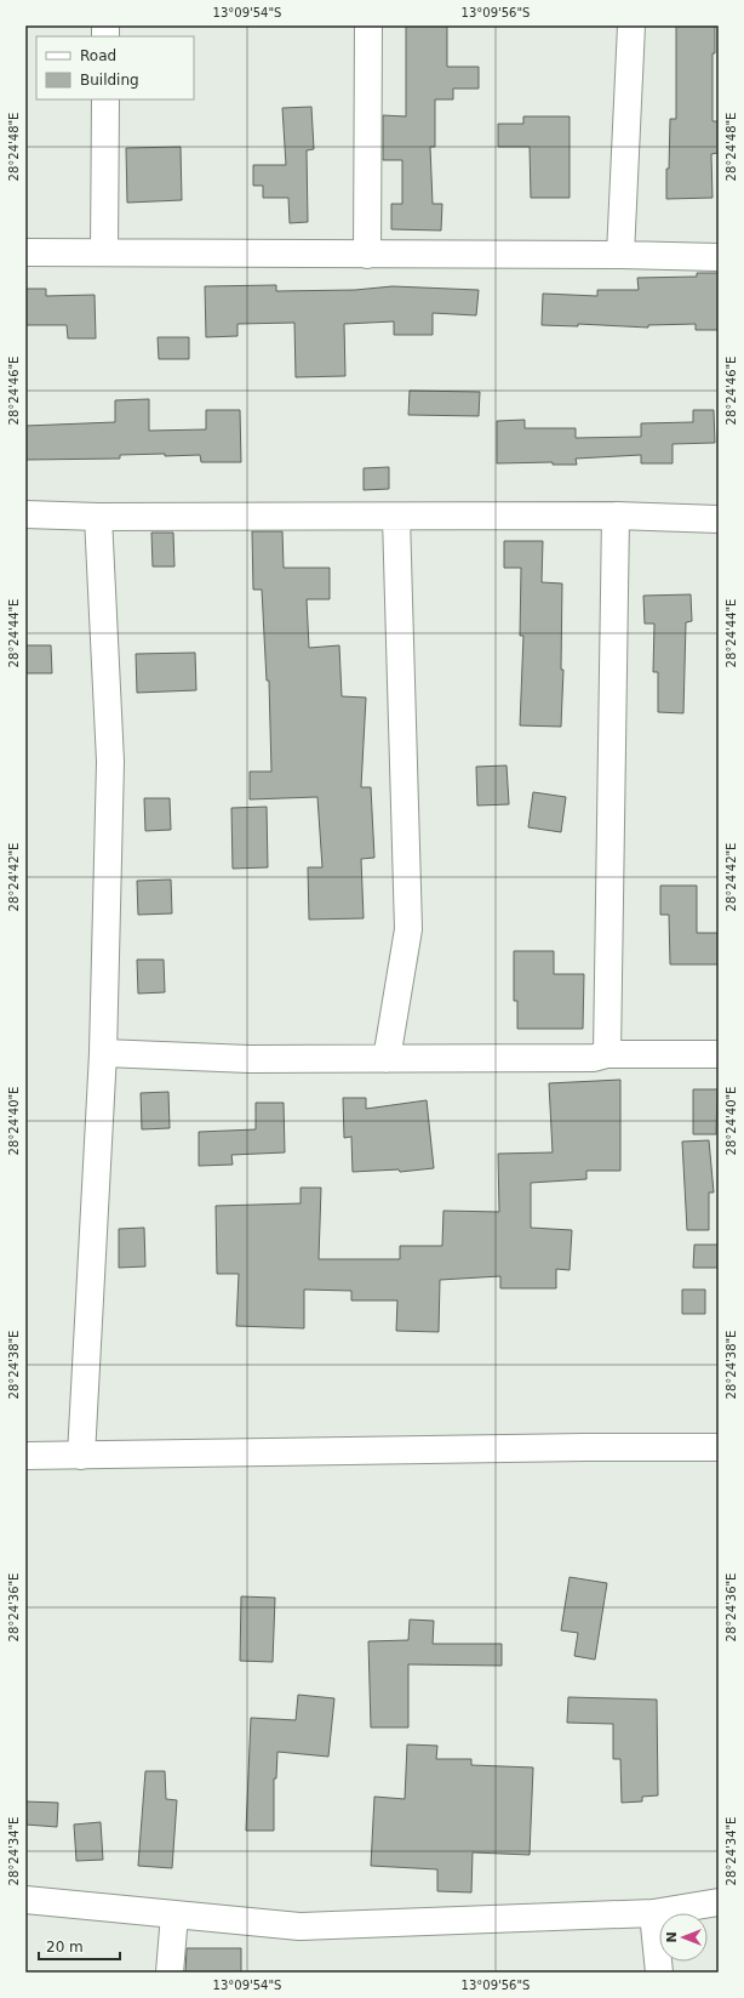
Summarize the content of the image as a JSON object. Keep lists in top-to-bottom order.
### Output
{
  "legend": ["Road", "Building"],
  "scale_bar": "20 m",
  "north": "left",
  "coordinates": [
    "13°09'54\"S",
    "13°09'56\"S",
    "28°24'48\"E",
    "28°24'46\"E",
    "28°24'44\"E",
    "28°24'42\"E",
    "28°24'40\"E",
    "28°24'38\"E",
    "28°24'36\"E",
    "28°24'34\"E"
  ]
}
